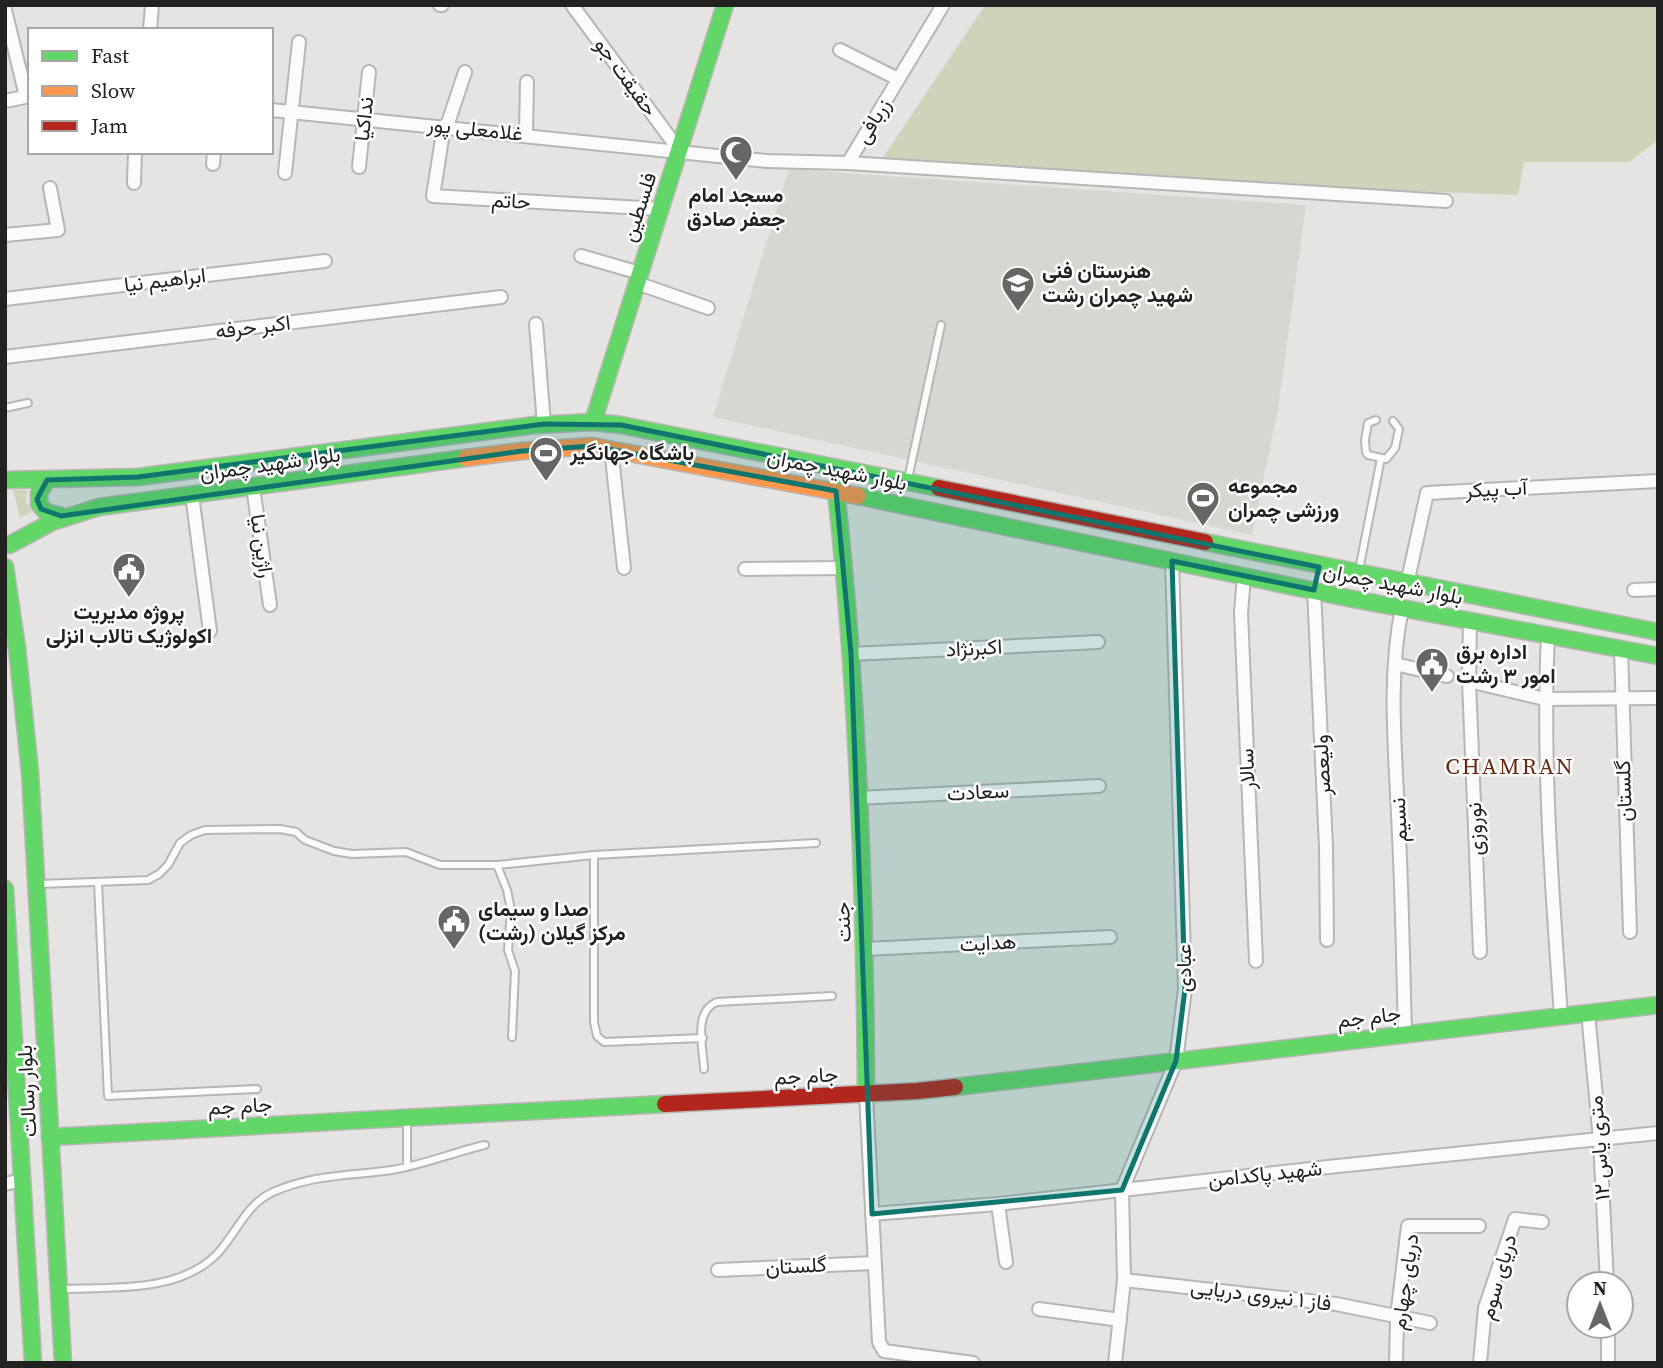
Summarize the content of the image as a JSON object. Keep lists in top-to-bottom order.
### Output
{
  "streets": {
    "main road": [
      "فلسطین",
      "بلوار شهید چمران",
      "جنت",
      "جام جم",
      "بلوار رسالت"
    ],
    "street": [
      "حقیقت جو",
      "نداکیا",
      "زربافی",
      "غلامعلی پور",
      "حاتم",
      "ابراهیم نیا",
      "اکبر حرفه",
      "آب پیکر",
      "راژین نیا",
      "اکبرنژاد",
      "ولیعصر",
      "سالار",
      "گلستان",
      "سعادت",
      "نسیم",
      "نوروزی",
      "هدایت",
      "عبادی",
      "۱۲ متری یاس",
      "شهید پاکدامن",
      "دریای سوم",
      "دریای چهارم",
      "فاز ۱ نیروی دریایی"
    ]
  },
  "crossings": [
    ["حقیقت جو", "زربافی"],
    ["حقیقت جو", "غلامعلی پور"],
    ["حقیقت جو", "فلسطین"],
    ["نداکیا", "غلامعلی پور"],
    ["زربافی", "غلامعلی پور"],
    ["زربافی", "فلسطین"],
    ["غلامعلی پور", "حاتم"],
    ["غلامعلی پور", "فلسطین"],
    ["حاتم", "فلسطین"],
    ["فلسطین", "بلوار شهید چمران"],
    ["بلوار شهید چمران", "آب پیکر"],
    ["بلوار شهید چمران", "راژین نیا"],
    ["بلوار شهید چمران", "ولیعصر"],
    ["بلوار شهید چمران", "سالار"],
    ["بلوار شهید چمران", "گلستان"],
    ["بلوار شهید چمران", "نسیم"],
    ["بلوار شهید چمران", "نوروزی"],
    ["بلوار شهید چمران", "جنت"],
    ["بلوار شهید چمران", "عبادی"],
    ["بلوار شهید چمران", "بلوار رسالت"],
    ["اکبرنژاد", "جنت"],
    ["گلستان", "جنت"],
    ["سعادت", "جنت"],
    ["نسیم", "جام جم"],
    ["جنت", "هدایت"],
    ["جنت", "جام جم"],
    ["جنت", "شهید پاکدامن"],
    ["عبادی", "جام جم"],
    ["عبادی", "شهید پاکدامن"],
    ["عبادی", "فاز ۱ نیروی دریایی"],
    ["جام جم", "بلوار رسالت"],
    ["جام جم", "۱۲ متری یاس"],
    ["۱۲ متری یاس", "شهید پاکدامن"],
    ["دریای چهارم", "فاز ۱ نیروی دریایی"]
  ],
  "districts": ["CHAMRAN"],
  "places": {
    "mosque": ["مسجد امام جعفر صادق"],
    "school or university": ["هنرستان فنی شهید چمران رشت"],
    "sports": ["باشگاه جهانگیر", "مجموعه ورزشی چمران"],
    "public building": ["پروژه مدیریت اکولوژیک تالاب انزلی", "اداره برق امور ۳ رشت", "صدا و سیمای مرکز گیلان (رشت)"]
  },
  "legend": ["Fast", "Slow", "Jam"],
  "north": "top"
}
